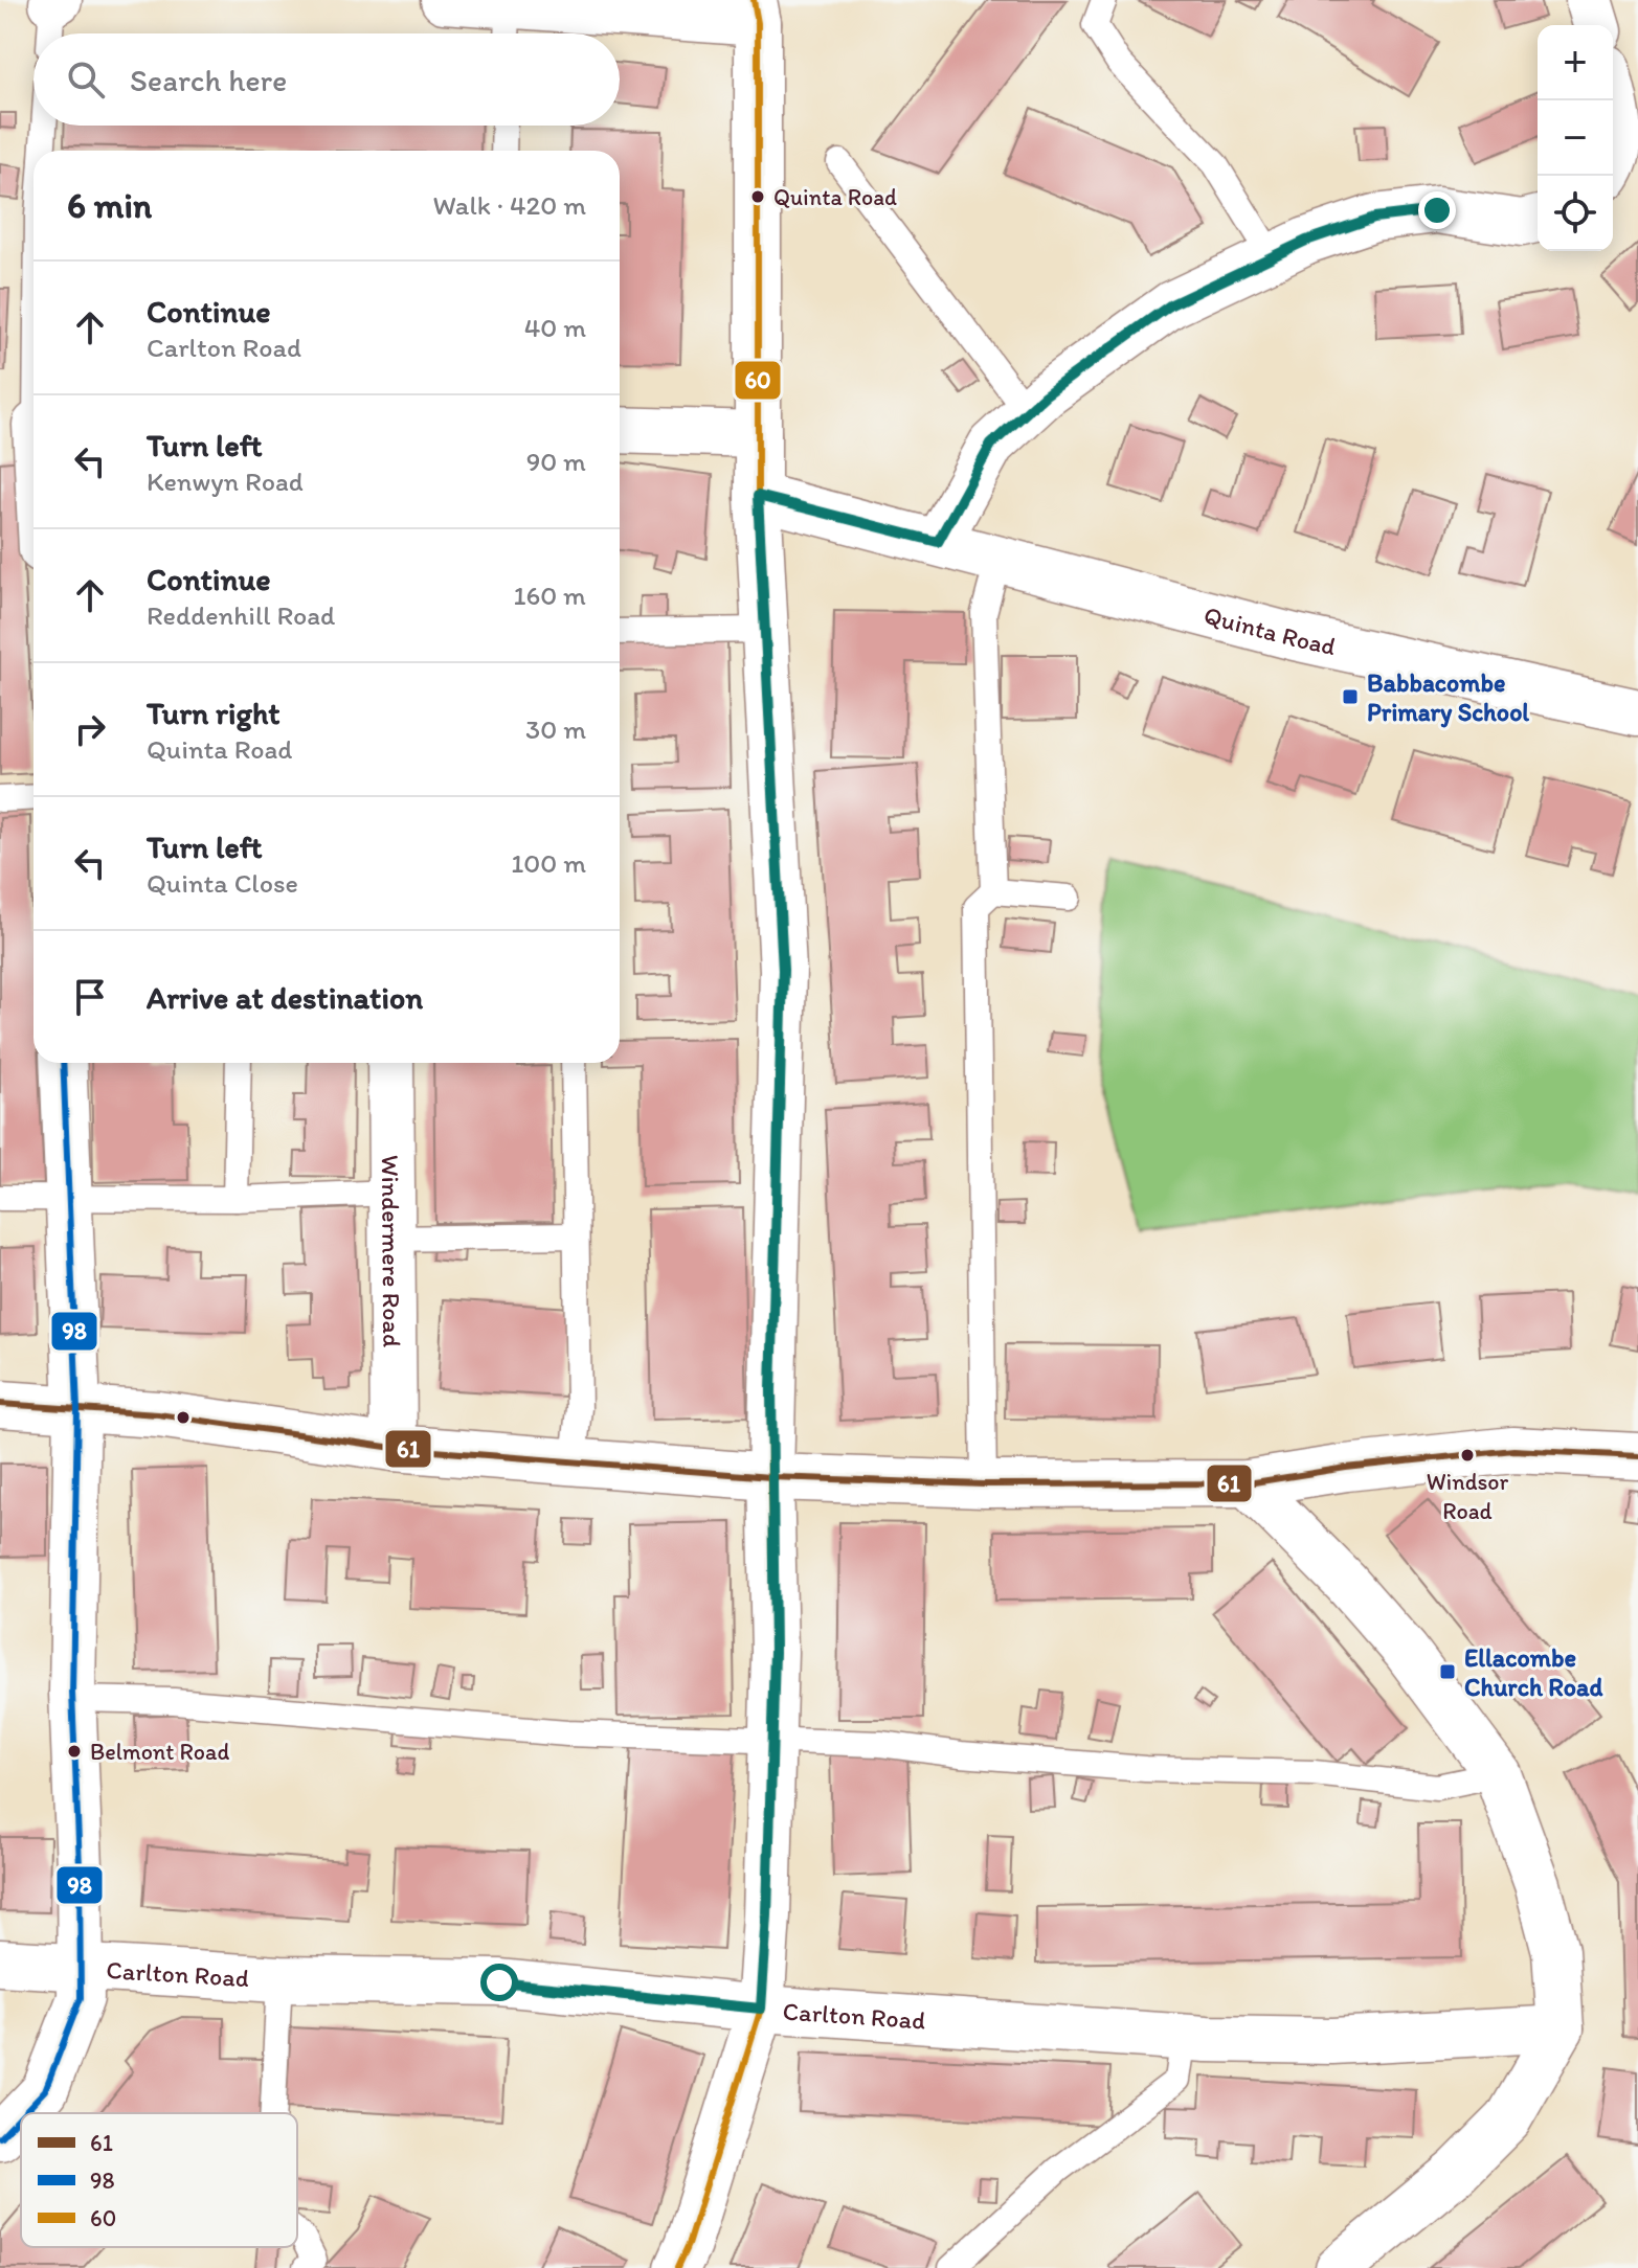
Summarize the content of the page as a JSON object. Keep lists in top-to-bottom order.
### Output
{
  "streets": {
    "street": ["Quinta Road", "Windermere Road", "Carlton Road"]
  },
  "places": {
    "other": ["Quinta Road", "Windsor Road", "Belmont Road"],
    "transit": ["Babbacombe Primary School", "Ellacombe Church Road"]
  },
  "lines": ["transit line 60", "transit line 98", "transit line 61"],
  "legend": ["61", "98", "60"],
  "page": {
    "map_buttons": ["+", "−"],
    "search": "Search here",
    "heading": ["6 min", "Walk · 420 m"],
    "list": [
      ["Continue", "Carlton Road", "40 m"],
      ["Turn left", "Kenwyn Road", "90 m"],
      ["Continue", "Reddenhill Road", "160 m"],
      ["Turn right", "Quinta Road", "30 m"],
      ["Turn left", "Quinta Close", "100 m"],
      "Arrive at destination"
    ]
  }
}
